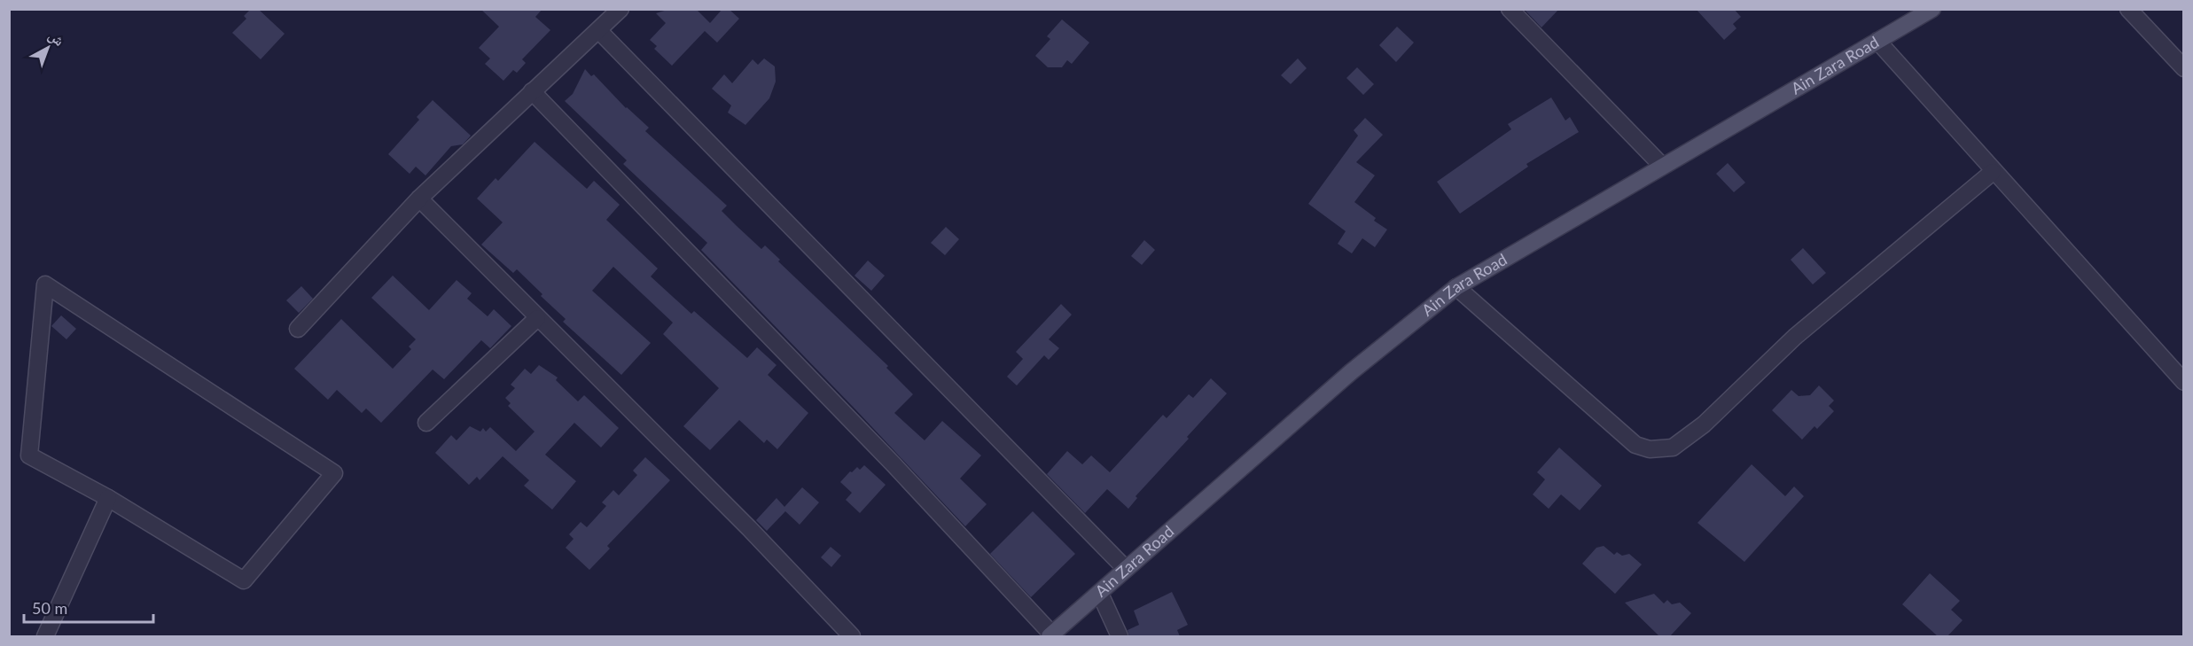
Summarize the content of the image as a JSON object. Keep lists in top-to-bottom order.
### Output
{
  "streets": {
    "main road": ["Ain Zara Road"]
  },
  "scale_bar": "50 m",
  "north": "top right"
}
